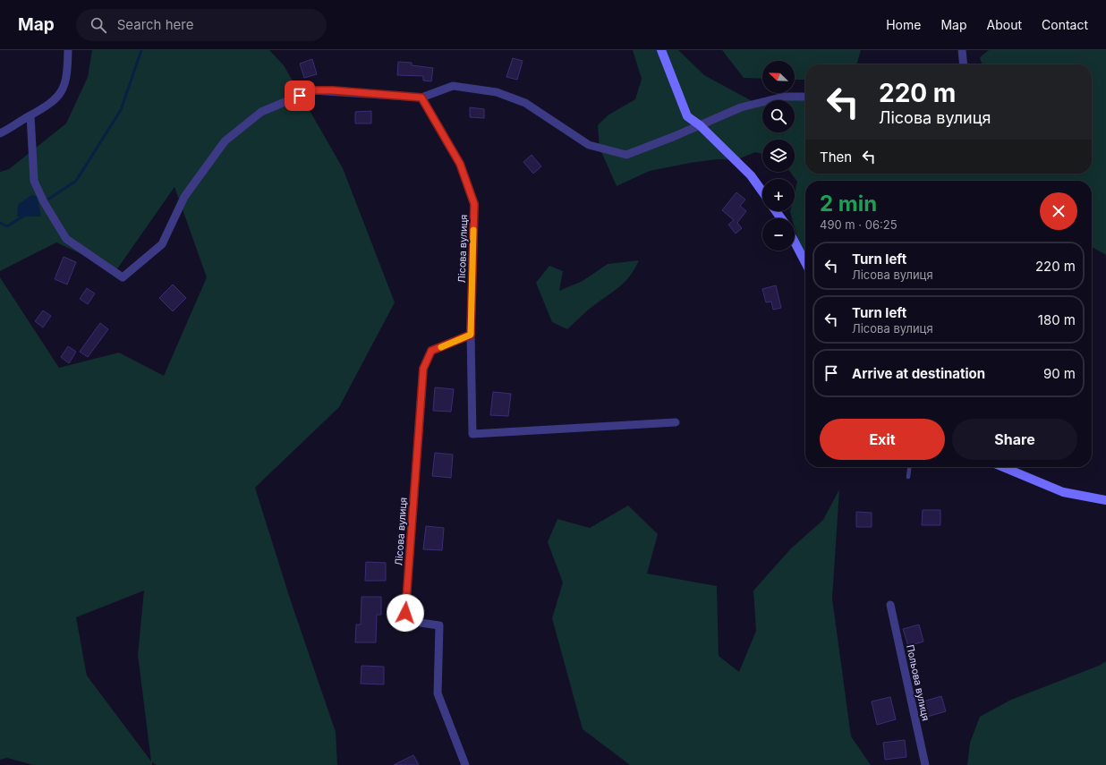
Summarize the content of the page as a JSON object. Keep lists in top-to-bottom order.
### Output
{
  "streets": {
    "street": ["Лісова вулиця", "Польова вулиця"]
  },
  "north": "top left",
  "page": {
    "header": "Map",
    "search": "Search here",
    "nav": [
      "Home",
      "Map",
      "About",
      "Contact"
    ],
    "map_buttons": ["+", "−"],
    "turn": ["220 m", "Лісова вулиця"],
    "then": "Then",
    "heading": ["2 min", "490 m · 06:25"],
    "list": [
      {
        "name": "Turn left",
        "note": "Лісова вулиця",
        "value": "220 m"
      },
      {
        "name": "Turn left",
        "note": "Лісова вулиця",
        "value": "180 m"
      },
      {
        "name": "Arrive at destination",
        "value": "90 m"
      }
    ],
    "buttons": ["Exit", "Share"]
  }
}
